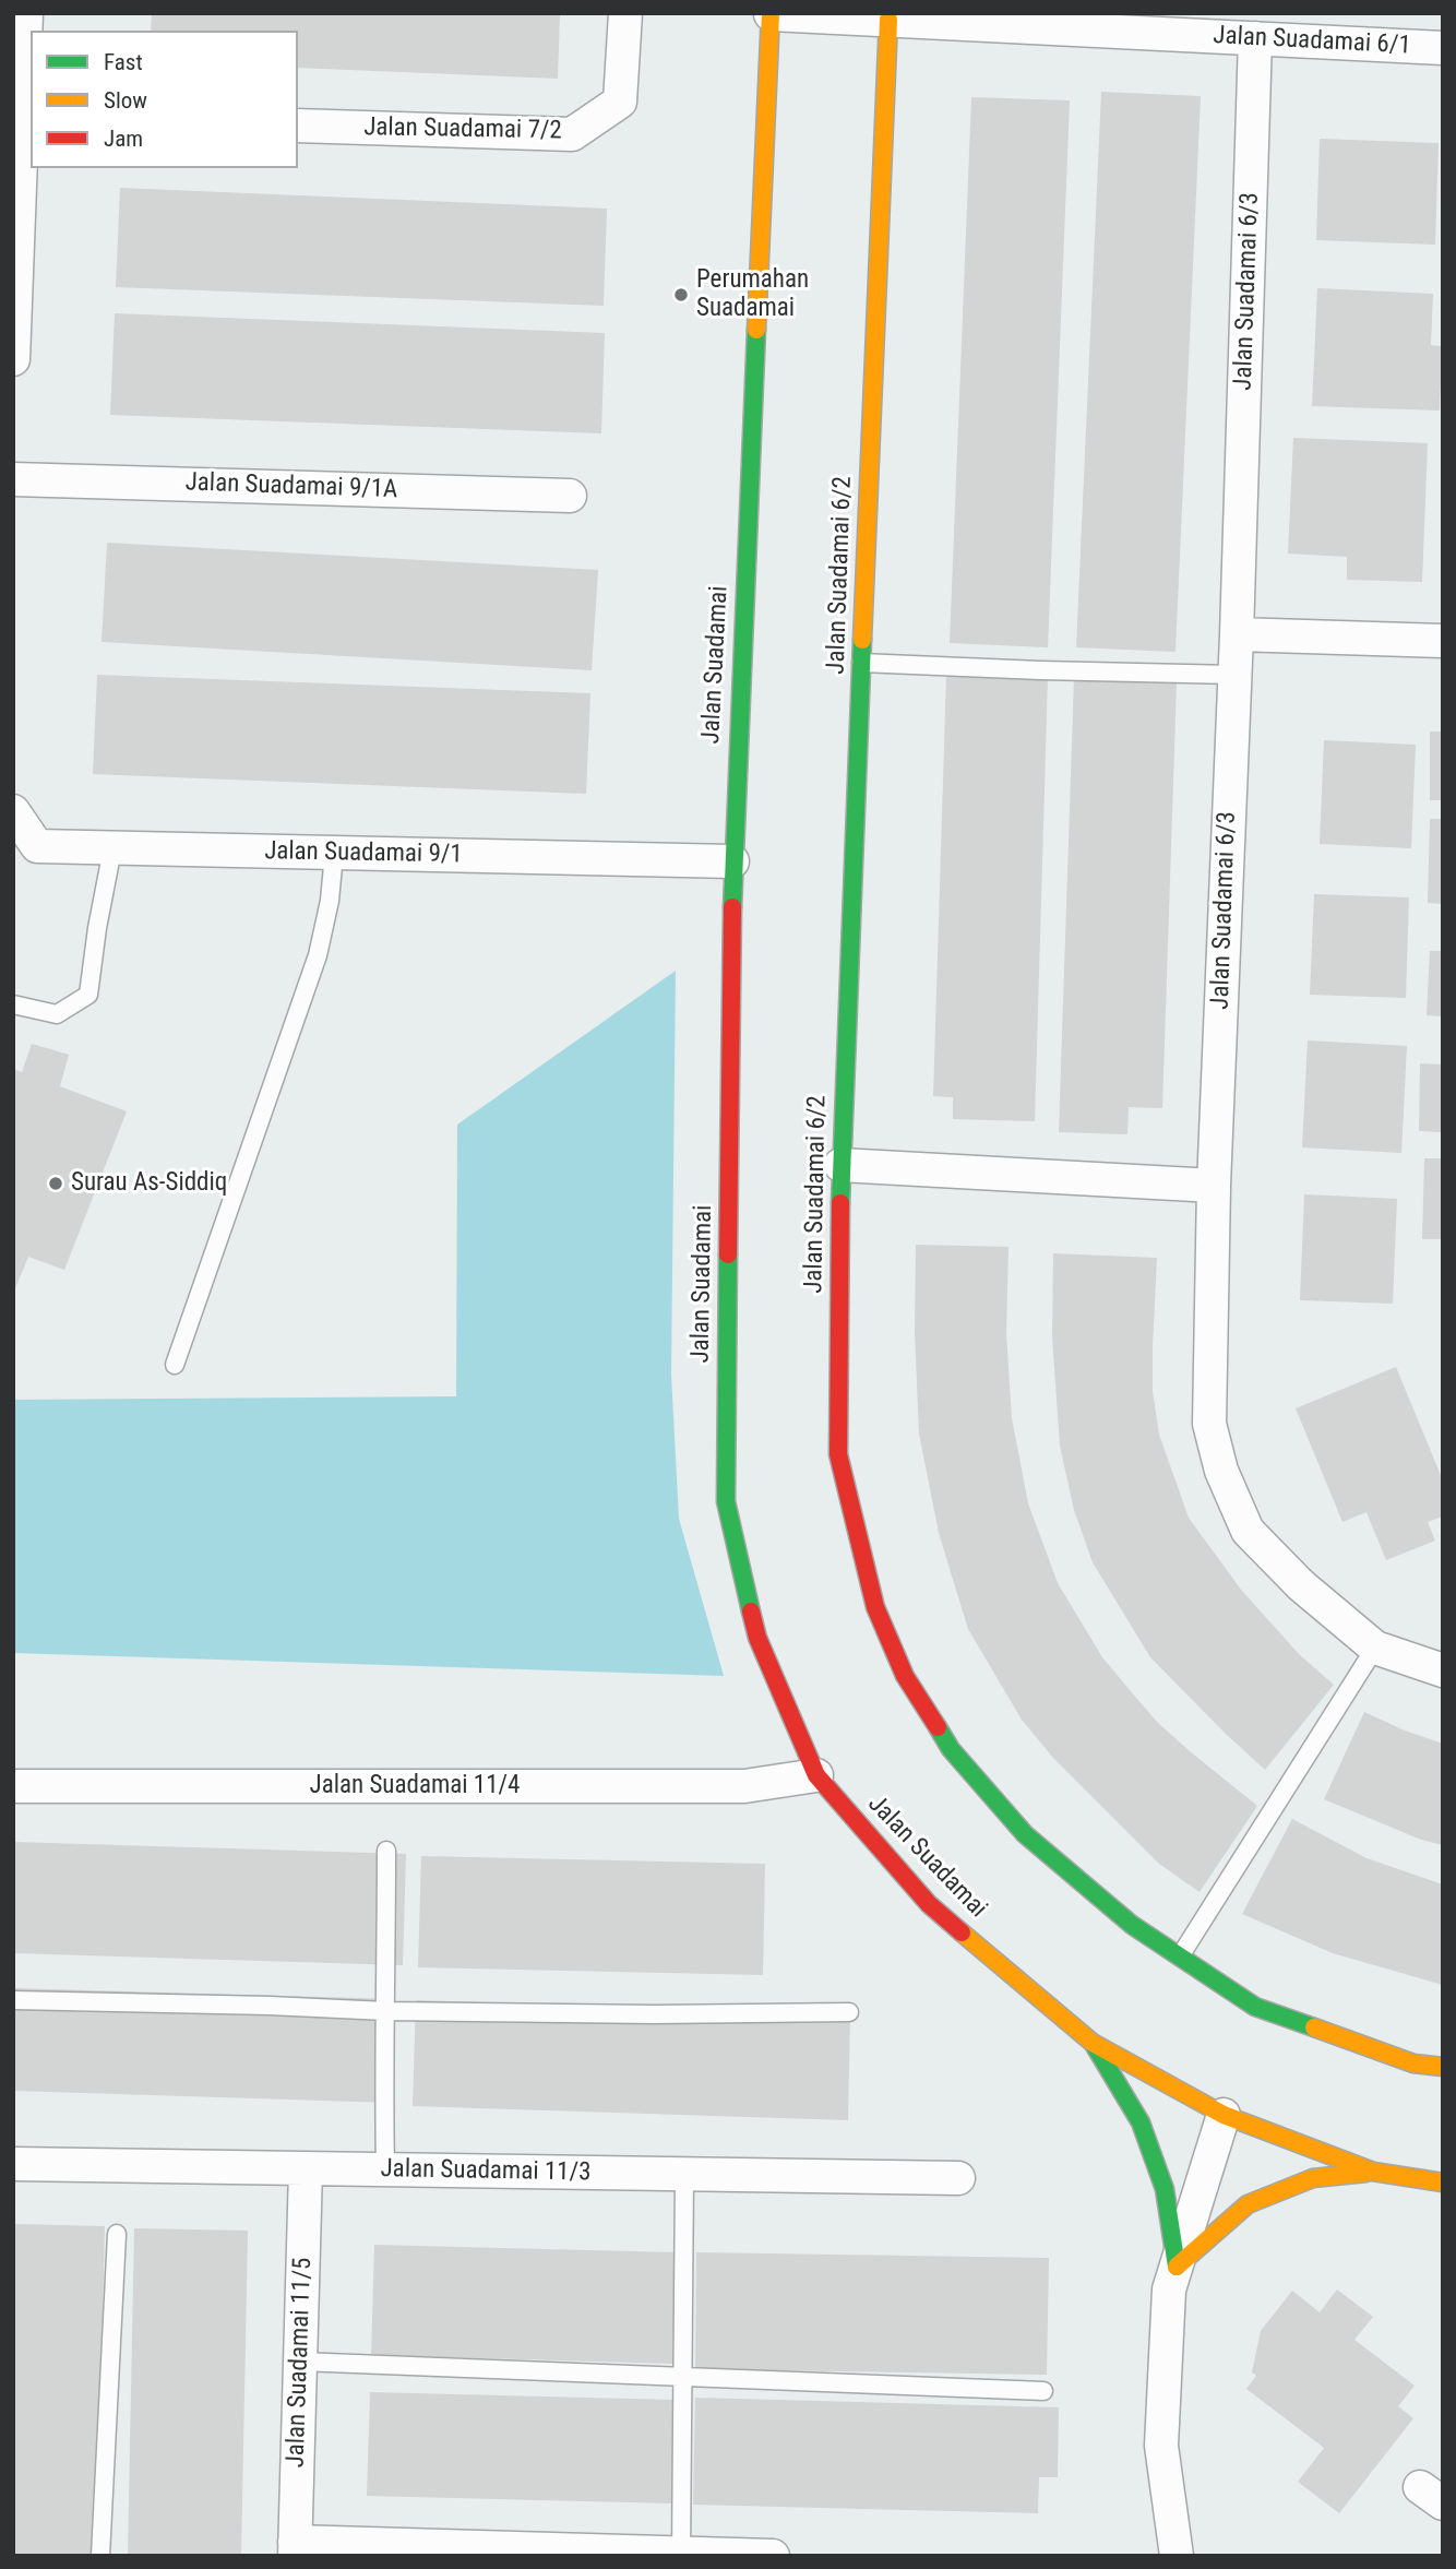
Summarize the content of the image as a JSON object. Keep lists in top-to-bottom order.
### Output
{
  "streets": {
    "street": [
      "Jalan Suadamai 6/1",
      "Jalan Suadamai 7/2",
      "Jalan Suadamai 6/3",
      "Jalan Suadamai 9/1A",
      "Jalan Suadamai 6/2",
      "Jalan Suadamai",
      "Jalan Suadamai 9/1",
      "Jalan Suadamai 11/4",
      "Jalan Suadamai 11/3",
      "Jalan Suadamai 11/5"
    ]
  },
  "crossings": [
    ["Jalan Suadamai 6/1", "Jalan Suadamai 6/3"],
    ["Jalan Suadamai 6/1", "Jalan Suadamai 6/2"],
    ["Jalan Suadamai 6/1", "Jalan Suadamai"],
    ["Jalan Suadamai", "Jalan Suadamai 9/1"],
    ["Jalan Suadamai", "Jalan Suadamai 11/4"],
    ["Jalan Suadamai 11/3", "Jalan Suadamai 11/5"]
  ],
  "places": ["Perumahan Suadamai", "Surau As-Siddiq"],
  "legend": ["Fast", "Slow", "Jam"]
}
